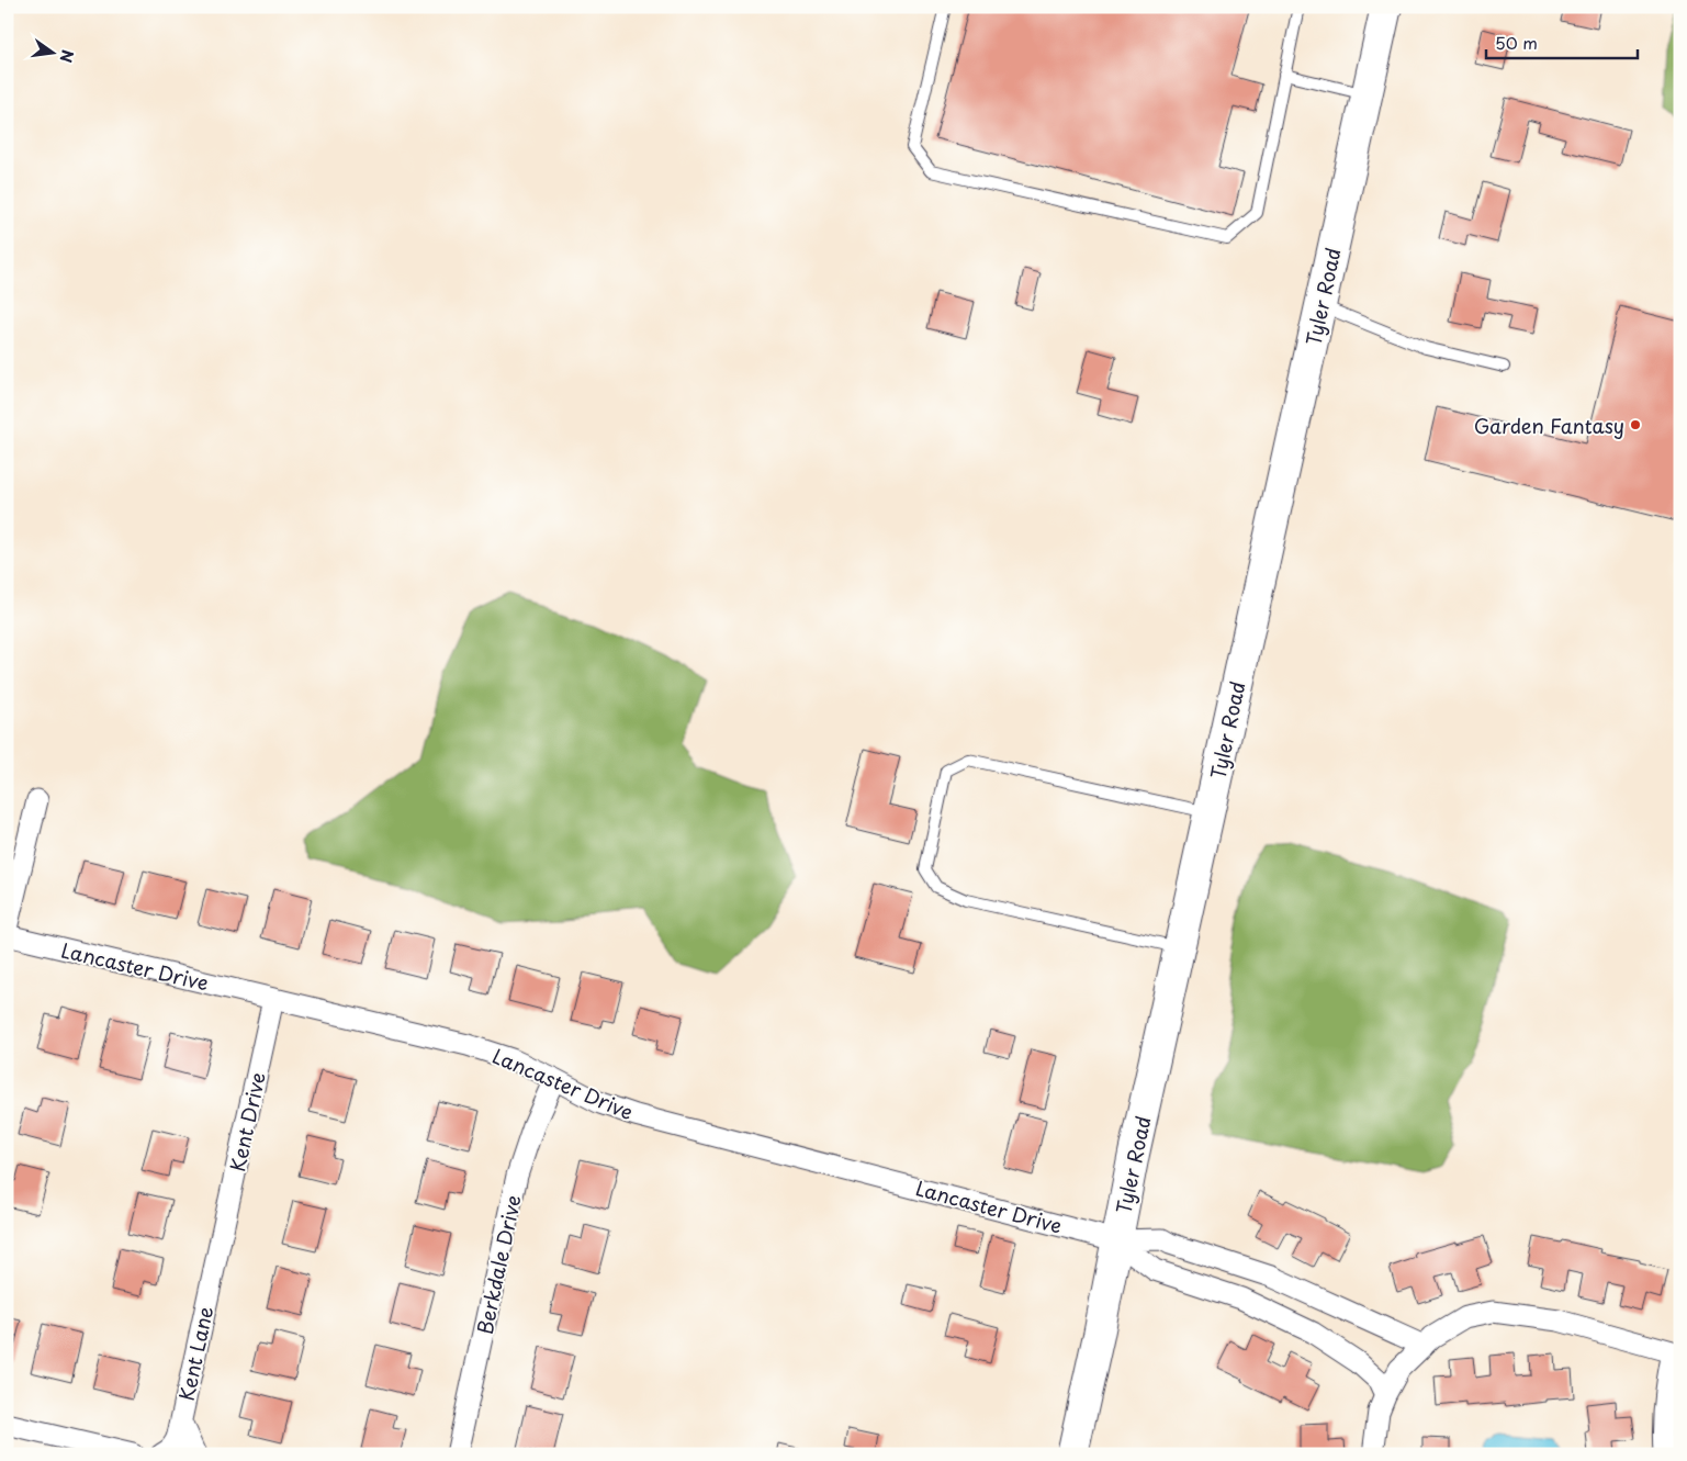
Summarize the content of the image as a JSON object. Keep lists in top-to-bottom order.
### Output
{
  "streets": {
    "street": [
      "Tyler Road",
      "Lancaster Drive",
      "Kent Drive",
      "Berkdale Drive",
      "Kent Lane"
    ]
  },
  "crossings": [
    ["Tyler Road", "Lancaster Drive"],
    ["Lancaster Drive", "Kent Drive"],
    ["Lancaster Drive", "Berkdale Drive"],
    ["Kent Drive", "Kent Lane"]
  ],
  "places": ["Garden Fantasy"],
  "scale_bar": "50 m",
  "north": "right"
}
